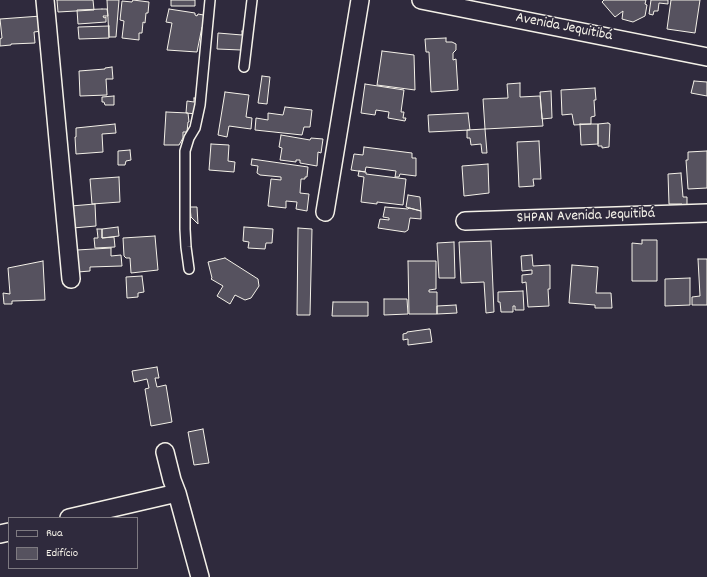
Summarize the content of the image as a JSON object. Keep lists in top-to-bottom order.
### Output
{
  "streets": {
    "street": ["Avenida Jequitibá", "SHPAN Avenida Jequitibá"]
  },
  "legend": ["Rua", "Edifício"]
}
